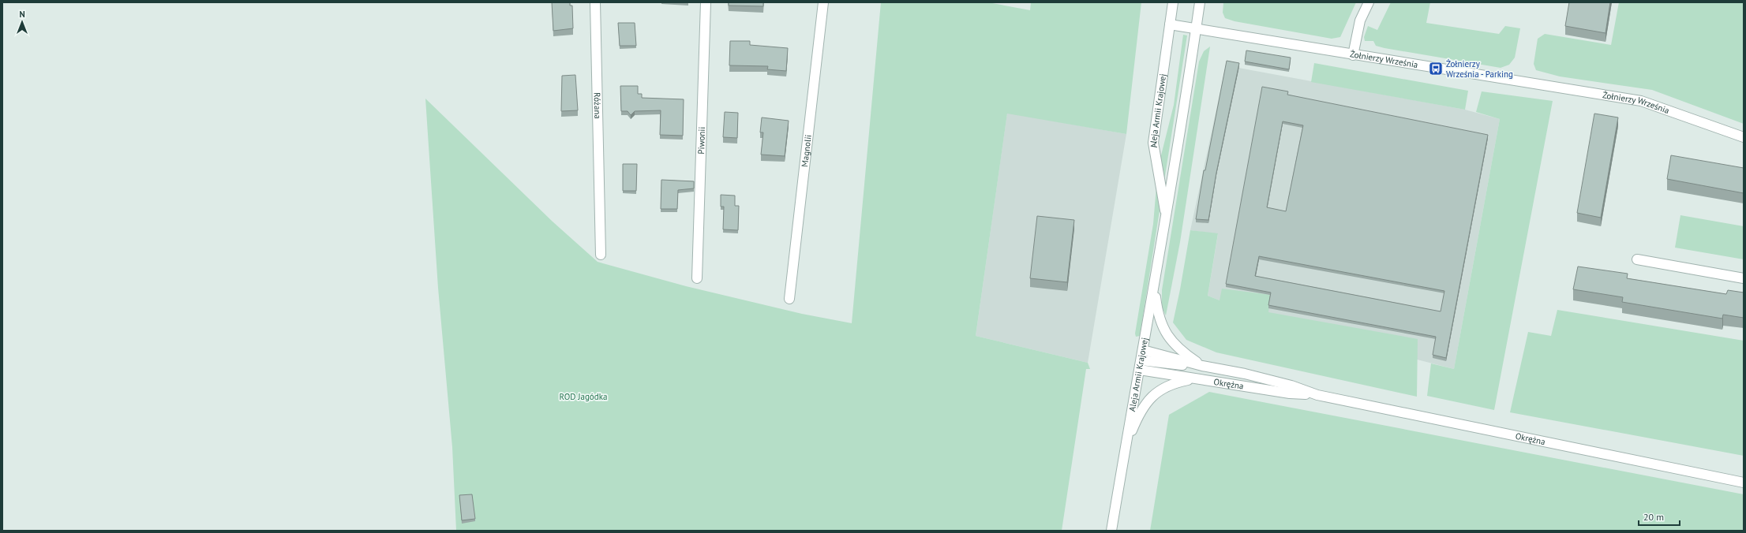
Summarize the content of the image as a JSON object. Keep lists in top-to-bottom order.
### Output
{
  "streets": {
    "street": [
      "Żołnierzy Września",
      "Różana",
      "Aleja Armii Krajowej",
      "Piwonii",
      "Magnolii",
      "Okrężna"
    ]
  },
  "crossings": [
    ["Żołnierzy Września", "Aleja Armii Krajowej"],
    ["Aleja Armii Krajowej", "Okrężna"]
  ],
  "parks": ["ROD Jagódka"],
  "places": {
    "bus stop": ["Żołnierzy Września - Parking"]
  },
  "scale_bar": "20 m",
  "north": "top"
}
